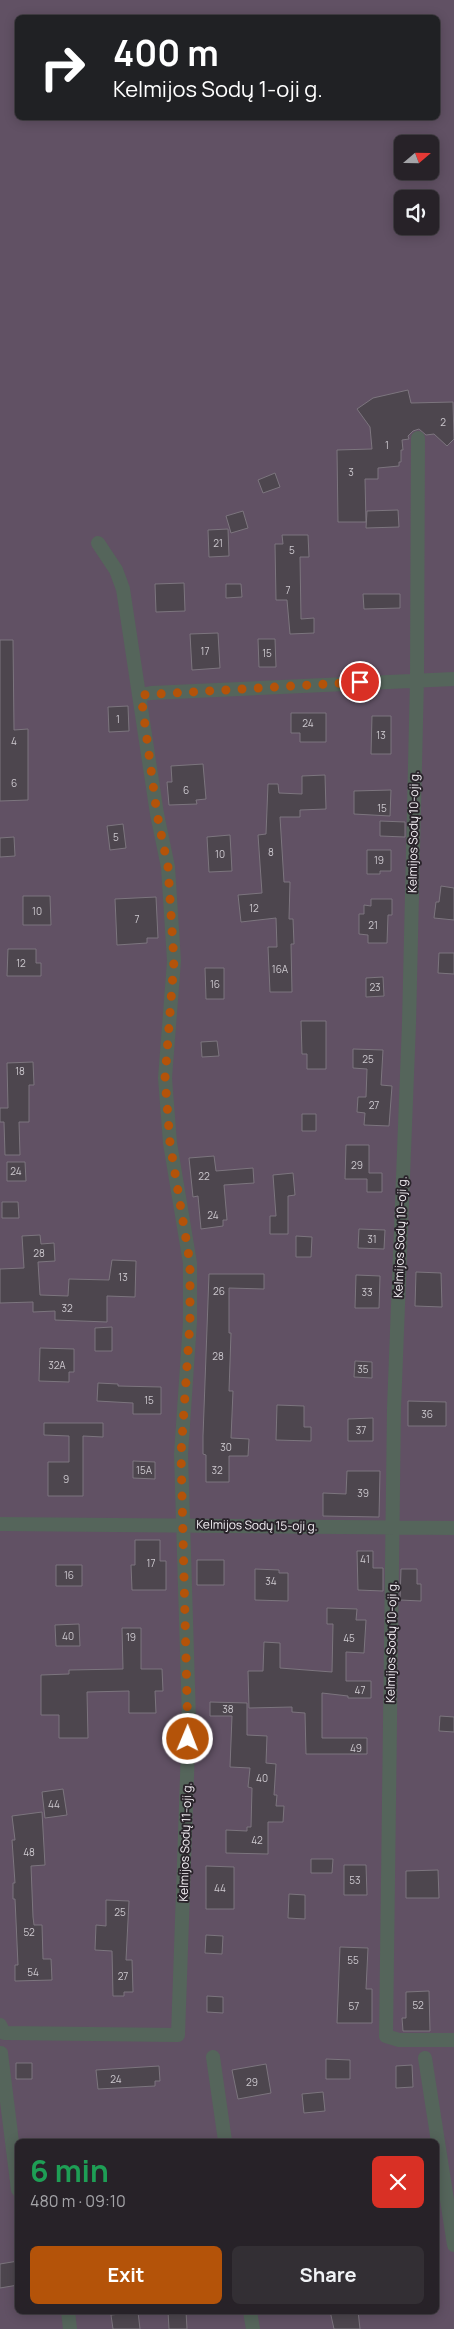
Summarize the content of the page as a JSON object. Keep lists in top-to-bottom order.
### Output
{
  "streets": {
    "street": ["Kelmijos Sodų 10-oji g.", "Kelmijos Sodų 15-oji g.", "Kelmijos Sodų 11-oji g."]
  },
  "crossings": [
    ["Kelmijos Sodų 10-oji g.", "Kelmijos Sodų 15-oji g."],
    ["Kelmijos Sodų 15-oji g.", "Kelmijos Sodų 11-oji g."]
  ],
  "house_numbers": [
    "2",
    "1",
    "3",
    "21",
    "5",
    "7",
    "17",
    "15",
    "1",
    "24",
    "13",
    "4",
    "6",
    "6",
    "15",
    "5",
    "8",
    "10",
    "19",
    "12",
    "10",
    "7",
    "21",
    "12",
    "16A",
    "16",
    "23",
    "25",
    "18",
    "27",
    "29",
    "24",
    "22",
    "24",
    "31",
    "28",
    "13",
    "26",
    "33",
    "32",
    "28",
    "32A",
    "35",
    "15",
    "36",
    "37",
    "30",
    "15A",
    "32",
    "9",
    "39",
    "41",
    "17",
    "16",
    "34",
    "40",
    "19",
    "45",
    "47",
    "38",
    "49",
    "40",
    "44",
    "42",
    "48",
    "53",
    "44",
    "25",
    "52",
    "55",
    "54",
    "27",
    "52",
    "57",
    "24",
    "29"
  ],
  "north": "right",
  "page": {
    "turn": ["400 m", "Kelmijos Sodų 1-oji g."],
    "heading": ["6 min", "480 m · 09:10"],
    "buttons": ["Exit", "Share"]
  }
}
